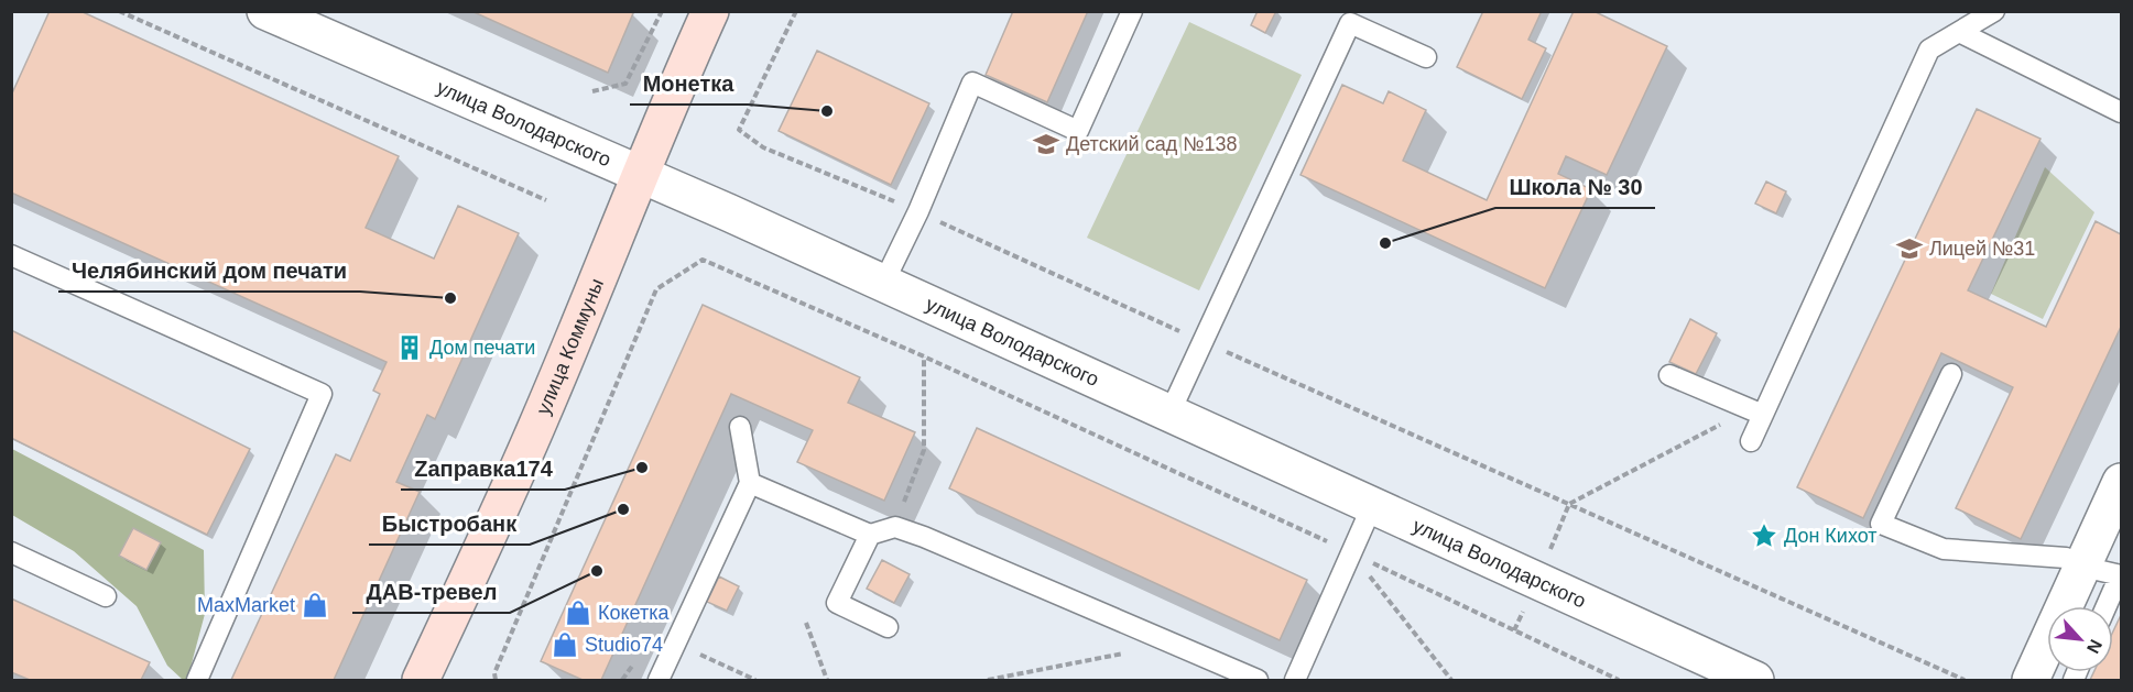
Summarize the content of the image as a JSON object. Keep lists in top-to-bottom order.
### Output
{
  "streets": {
    "street": ["улица Володарского", "улица Коммуны"]
  },
  "crossings": [
    ["улица Володарского", "улица Коммуны"]
  ],
  "places": {
    "other": [
      "Монетка",
      "Школа № 30",
      "Челябинский дом печати",
      "Zаправка174",
      "Быстробанк",
      "ДАВ-тревел"
    ],
    "school or university": ["Детский сад №138", "Лицей №31"],
    "building": ["Дом печати"],
    "place": ["Дон Кихот"],
    "shop": ["MaxMarket", "Кокетка", "Studio74"]
  },
  "north": "bottom right"
}
